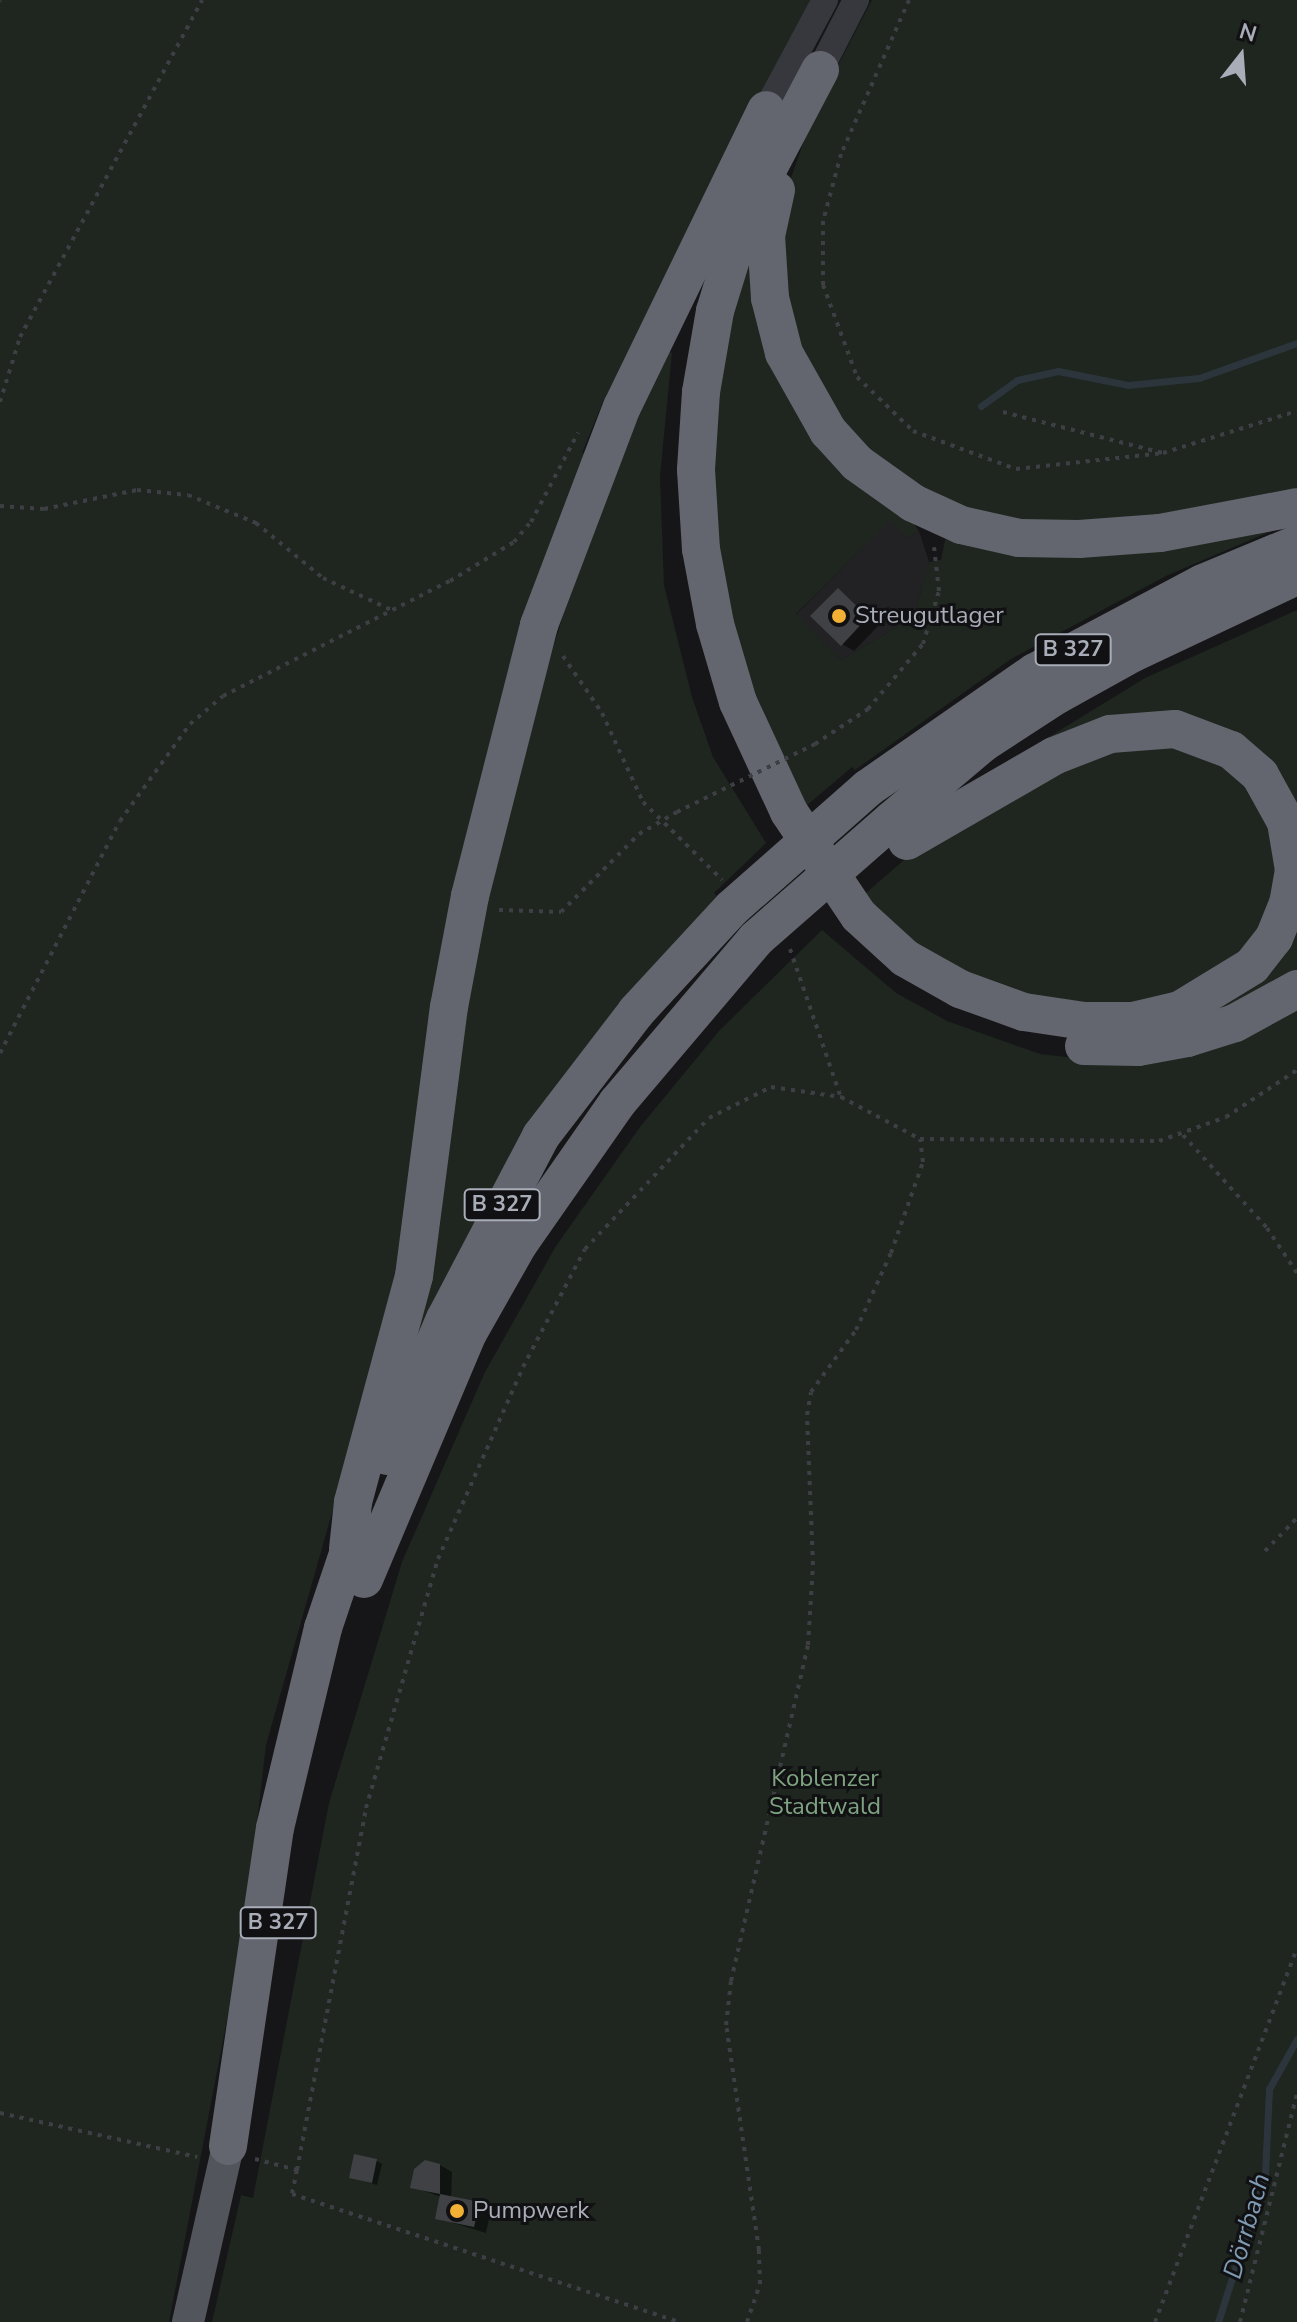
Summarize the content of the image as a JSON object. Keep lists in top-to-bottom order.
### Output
{
  "streets": {
    "highway": ["B 327"]
  },
  "water": ["Dörrbach"],
  "parks": ["Koblenzer Stadtwald"],
  "places": ["Streugutlager", "Pumpwerk"],
  "north": "top"
}
